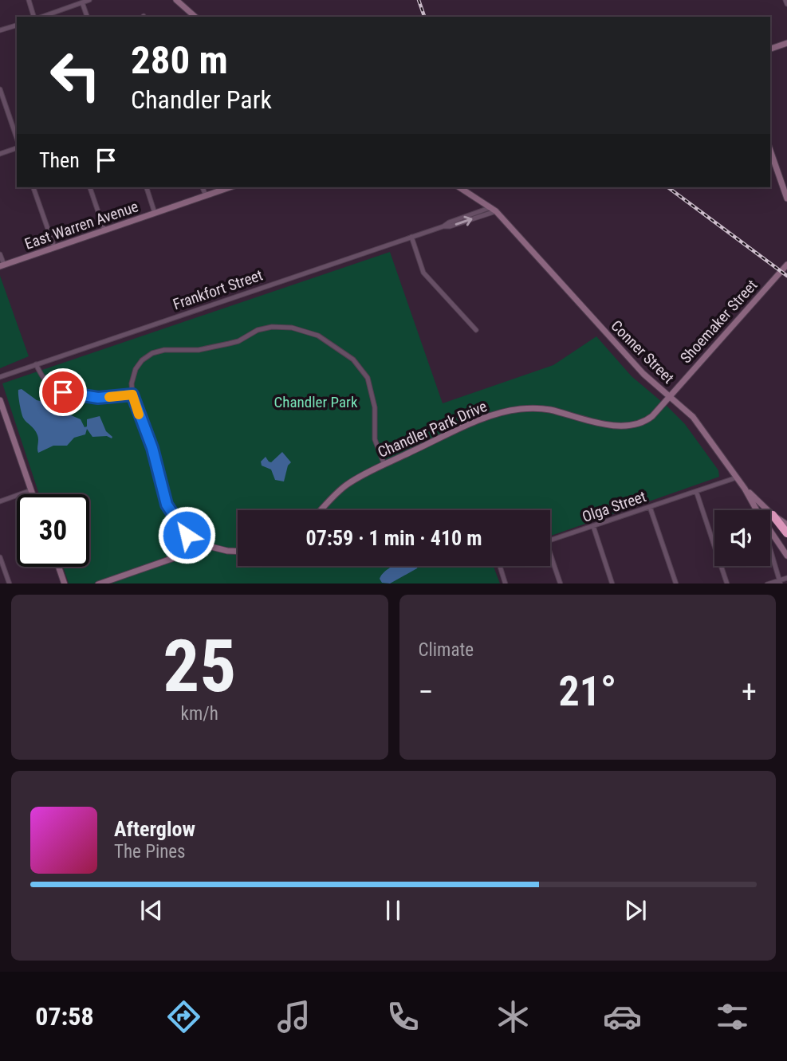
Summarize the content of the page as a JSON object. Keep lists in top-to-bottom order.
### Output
{
  "streets": {
    "street": [
      "East Warren Avenue",
      "Frankfort Street",
      "Shoemaker Street",
      "Conner Street",
      "Chandler Park Drive",
      "Olga Street"
    ]
  },
  "crossings": [
    ["Frankfort Street", "Conner Street"],
    ["Shoemaker Street", "Conner Street"],
    ["Shoemaker Street", "Chandler Park Drive"],
    ["Conner Street", "Chandler Park Drive"],
    ["Conner Street", "Olga Street"]
  ],
  "parks": ["Chandler Park"],
  "page": {
    "turn": ["280 m", "Chandler Park"],
    "then": "Then",
    "limit": "30",
    "trip": "07:59 · 1 min · 410 m",
    "tile": [
      ["25", "km/h"],
      "Climate"
    ],
    "heat": ["−", "21°", "+"],
    "song": ["Afterglow", "The Pines"],
    "tabs": "07:58"
  }
}
